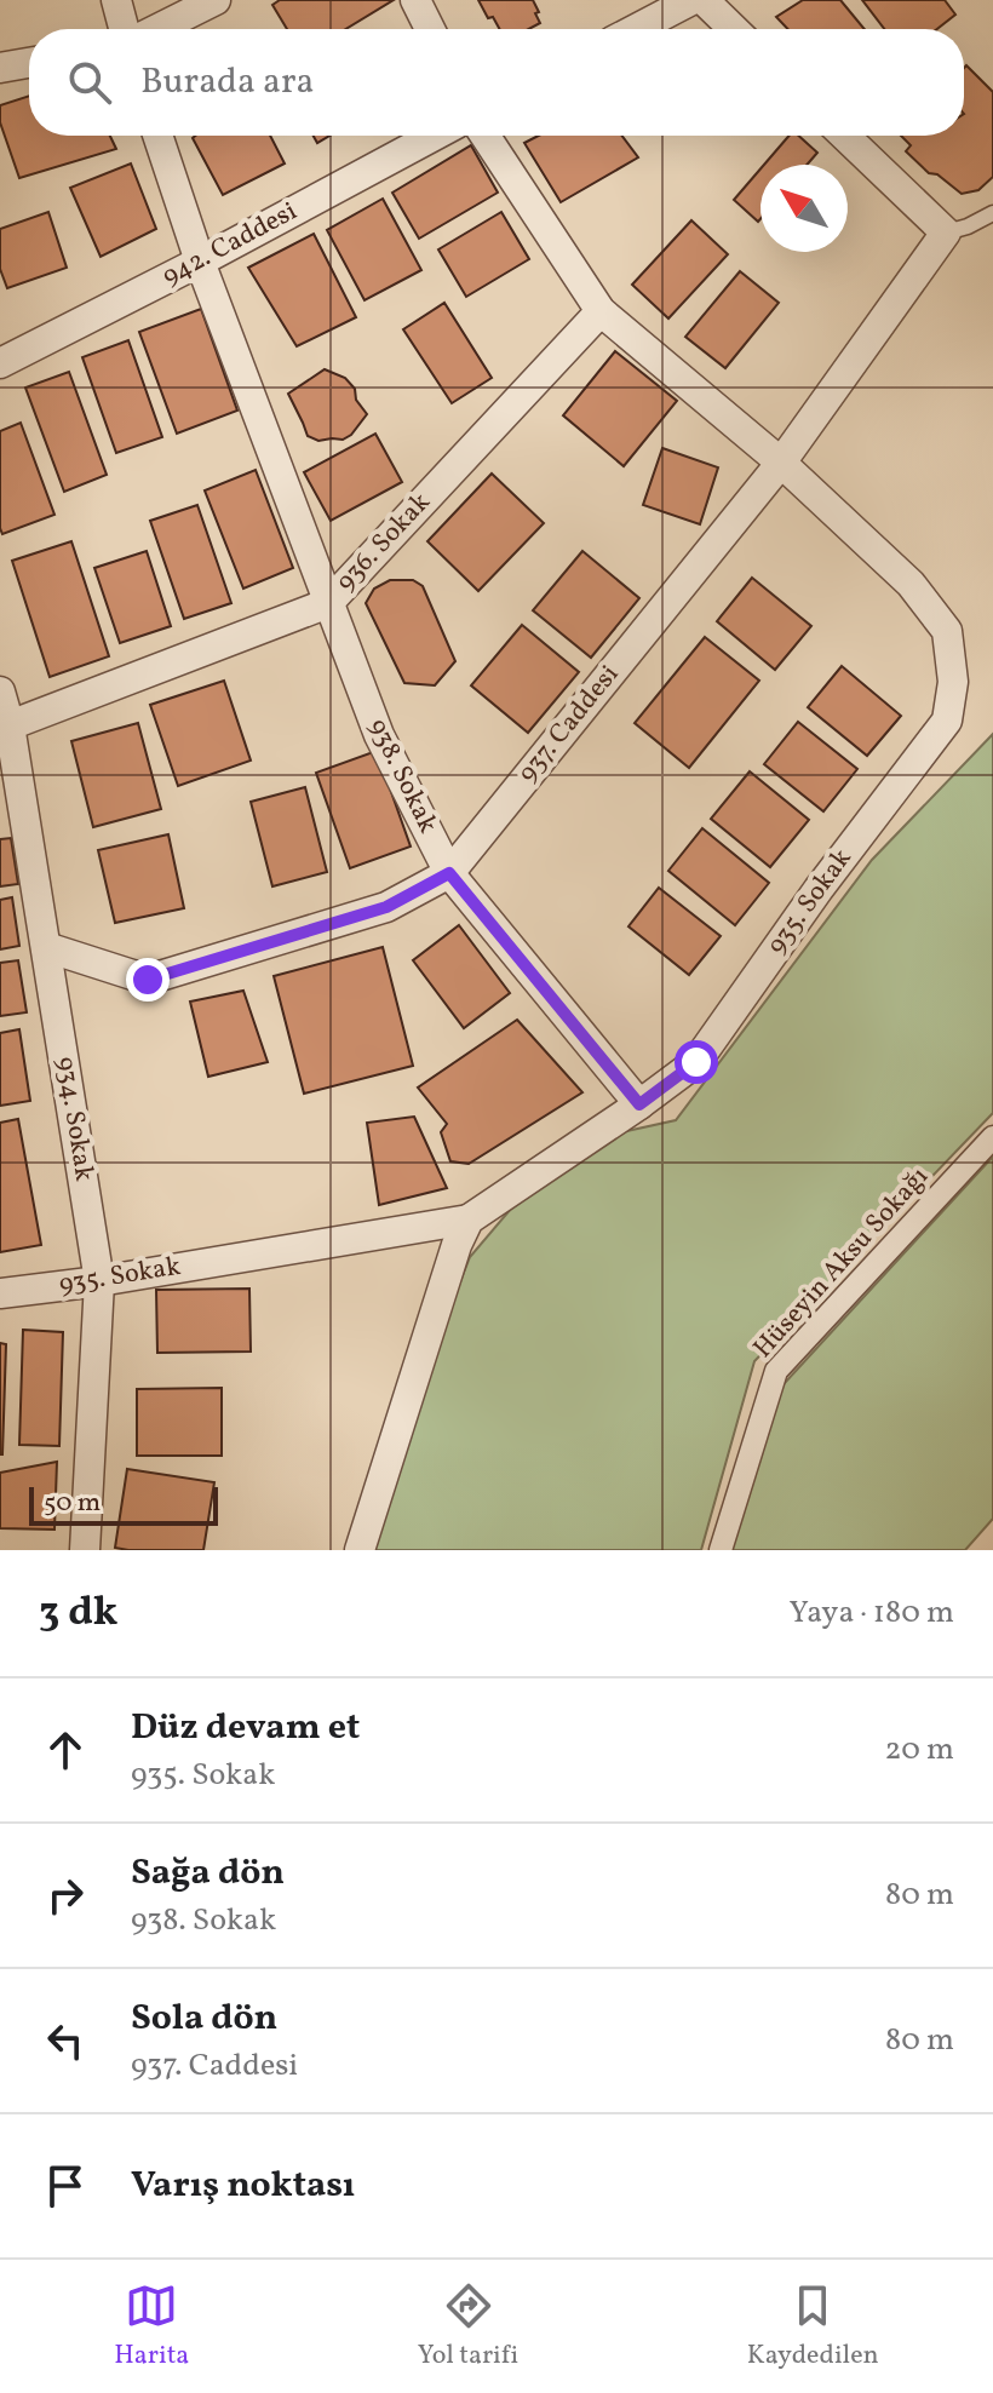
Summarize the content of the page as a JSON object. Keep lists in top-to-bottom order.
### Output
{
  "streets": {
    "street": [
      "942. Caddesi",
      "936. Sokak",
      "937. Caddesi",
      "938. Sokak",
      "935. Sokak",
      "934. Sokak",
      "Hüseyin Aksu Sokağı"
    ]
  },
  "crossings": [
    ["942. Caddesi", "938. Sokak"],
    ["936. Sokak", "938. Sokak"],
    ["936. Sokak", "934. Sokak"],
    ["937. Caddesi", "938. Sokak"],
    ["937. Caddesi", "935. Sokak"],
    ["937. Caddesi", "934. Sokak"],
    ["938. Sokak", "935. Sokak"],
    ["935. Sokak", "934. Sokak"]
  ],
  "scale_bar": "50 m",
  "north": "top left",
  "page": {
    "search": "Burada ara",
    "scale": "50 m",
    "heading": ["3 dk", "Yaya · 180 m"],
    "list": [
      ["Düz devam et", "935. Sokak", "20 m"],
      ["Sağa dön", "938. Sokak", "80 m"],
      ["Sola dön", "937. Caddesi", "80 m"],
      "Varış noktası"
    ],
    "nav": ["Harita", "Yol tarifi", "Kaydedilen"]
  }
}
